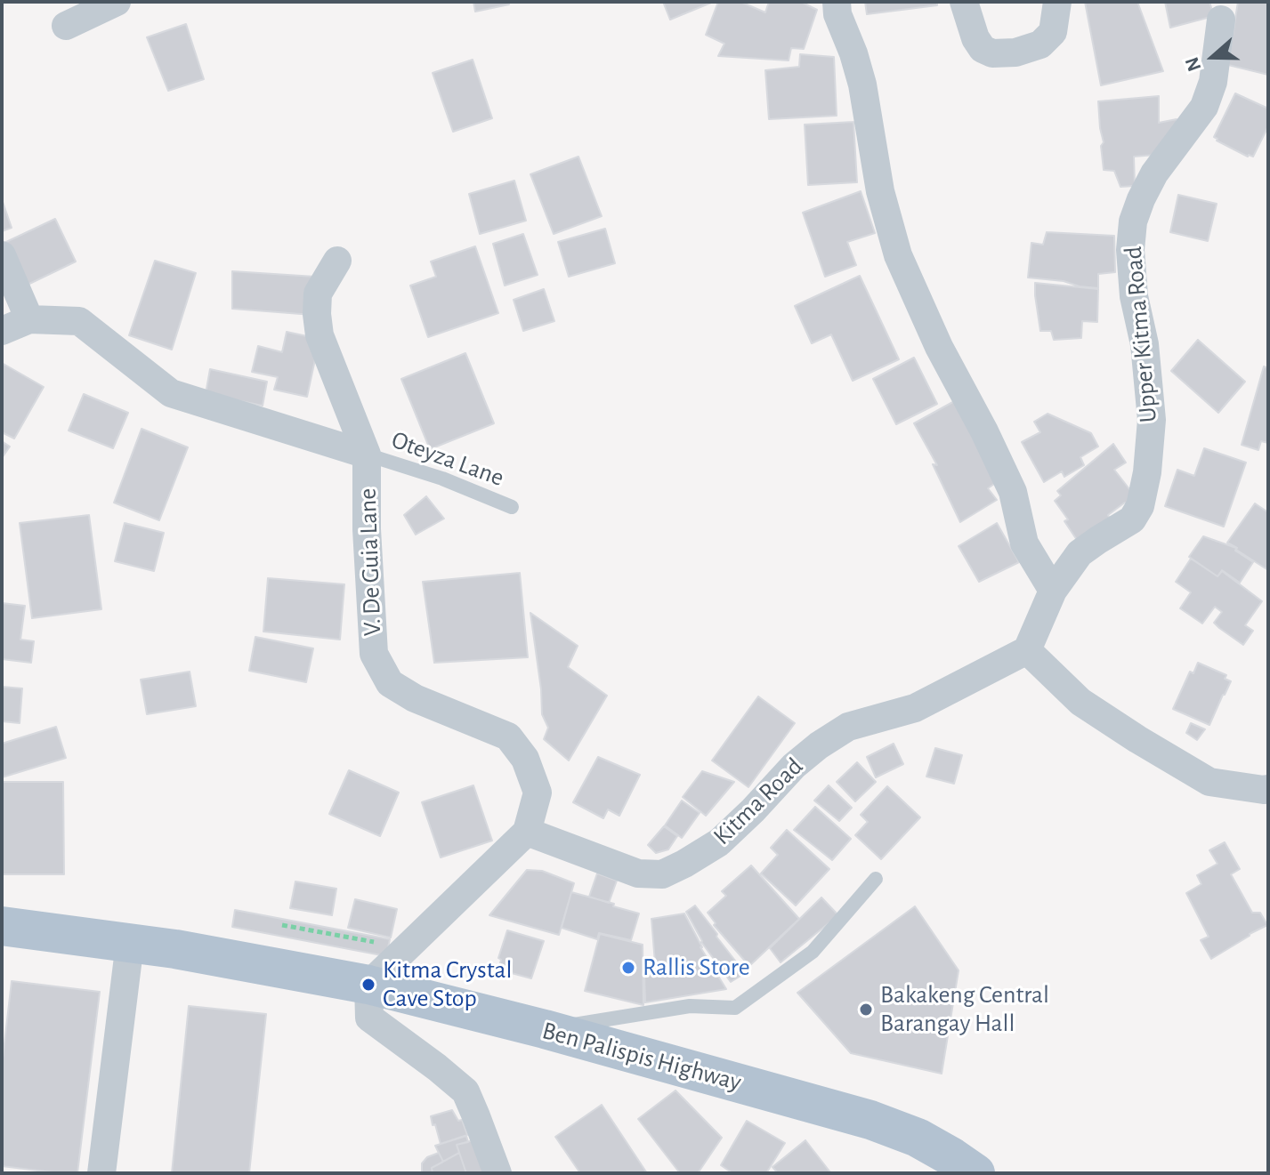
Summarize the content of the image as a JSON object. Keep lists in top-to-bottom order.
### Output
{
  "streets": {
    "main road": ["Ben Palispis Highway"],
    "street": ["Upper Kitma Road", "V. De Guia Lane", "Kitma Road"],
    "lane": ["Oteyza Lane"]
  },
  "crossings": [
    ["Upper Kitma Road", "Kitma Road"],
    ["Oteyza Lane", "V. De Guia Lane"],
    ["V. De Guia Lane", "Kitma Road"]
  ],
  "places": ["Rallis Store", "Kitma Crystal Cave Stop", "Bakakeng Central Barangay Hall"],
  "north": "left"
}
